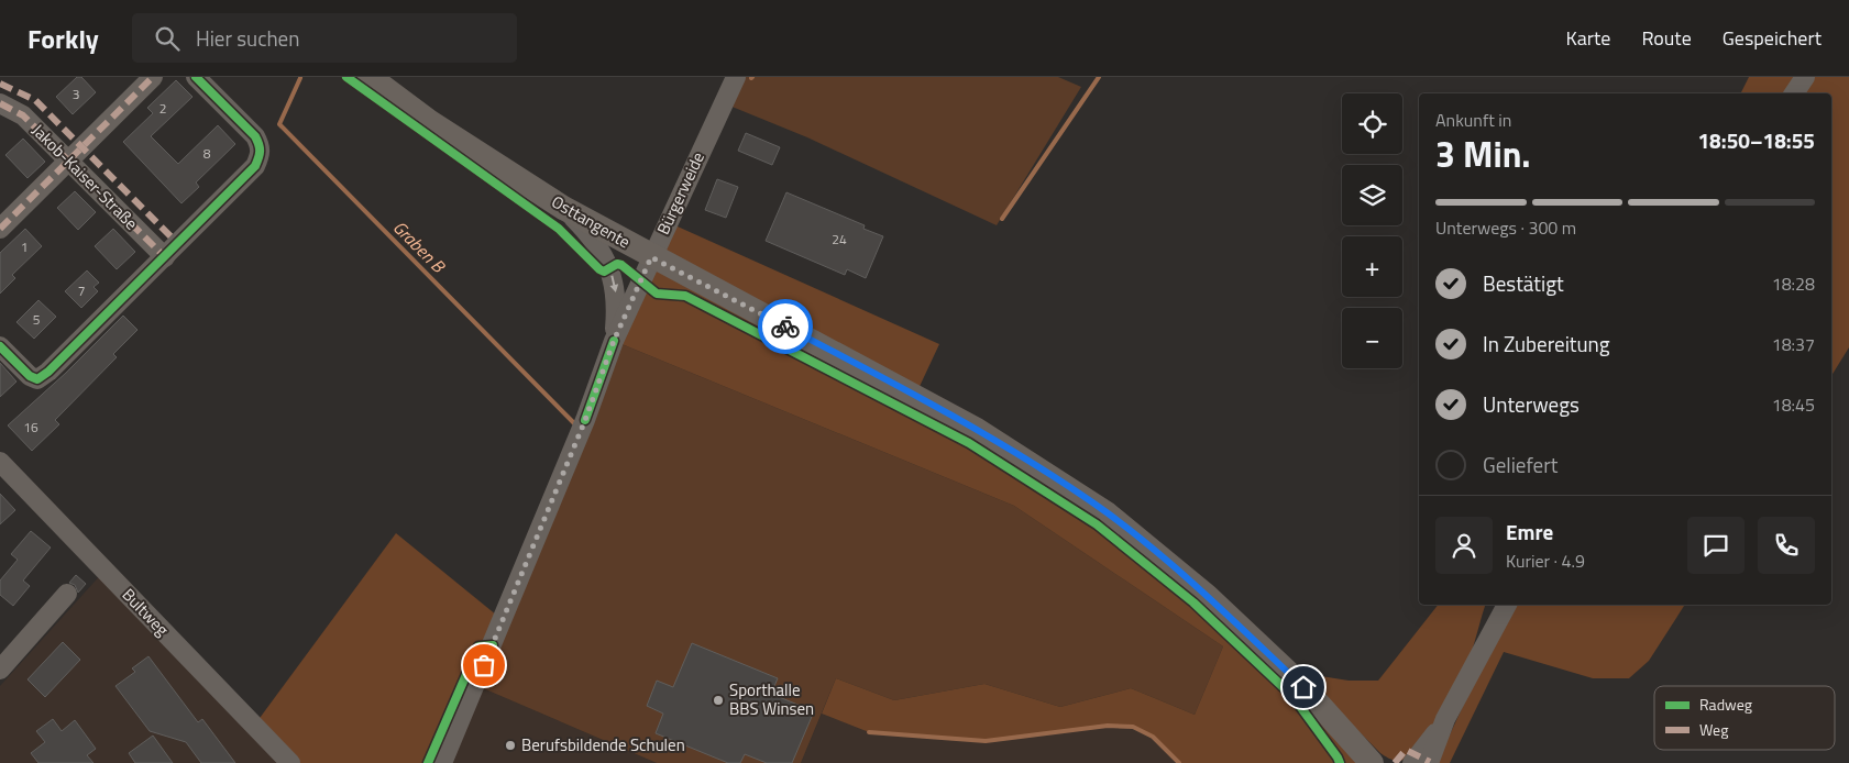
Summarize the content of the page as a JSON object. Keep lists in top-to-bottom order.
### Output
{
  "streets": {
    "main road": ["Osttangente"],
    "street": ["Jakob-Kaiser-Straße", "Bürgerweide", "Bultweg"]
  },
  "crossings": [
    ["Bürgerweide", "Osttangente"]
  ],
  "water": ["Graben B"],
  "places": ["Sporthalle BBS Winsen", "Berufsbildende Schulen"],
  "house_numbers": [
    "3",
    "2",
    "8",
    "24",
    "1",
    "7",
    "5",
    "16"
  ],
  "legend": ["Radweg", "Weg"],
  "page": {
    "header": "Forkly",
    "search": "Hier suchen",
    "nav": ["Karte", "Route", "Gespeichert"],
    "map_buttons": ["+", "−"],
    "heading": ["3 Min.", "Ankunft in", "18:50–18:55"],
    "panel": ["Emre", "Kurier · 4.9"],
    "bar": "Unterwegs · 300 m",
    "list": [
      ["Bestätigt", "18:28"],
      ["In Zubereitung", "18:37"],
      ["Unterwegs", "18:45"],
      "Geliefert"
    ]
  }
}
